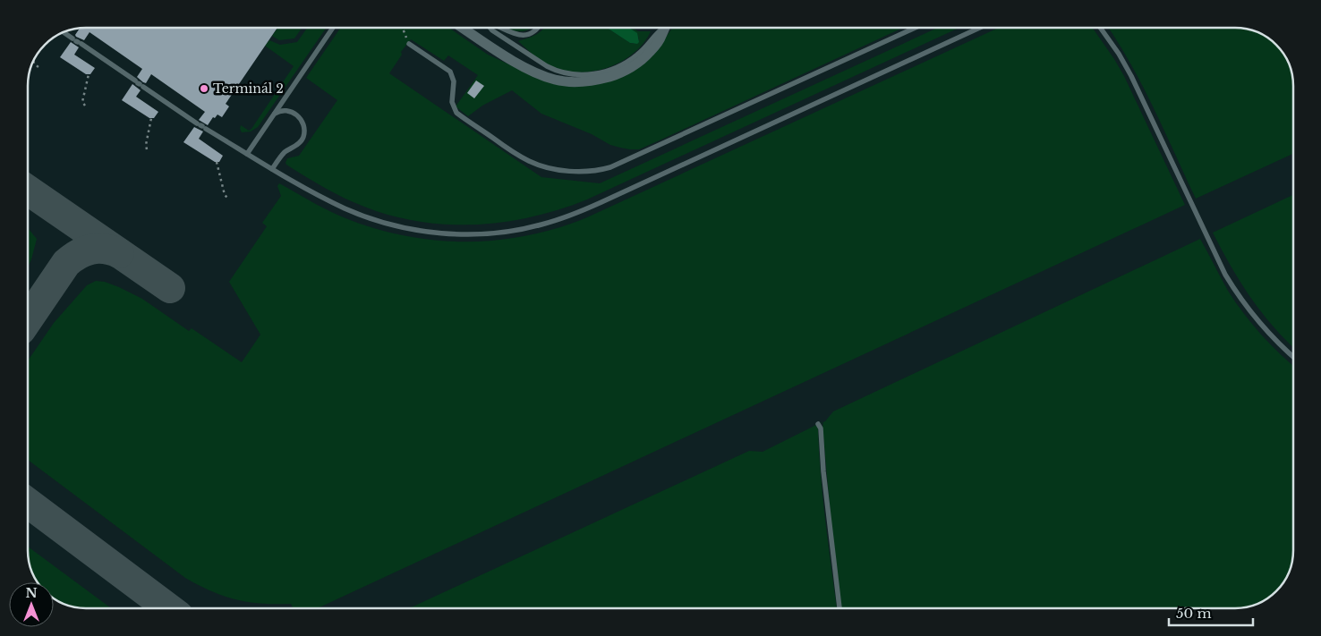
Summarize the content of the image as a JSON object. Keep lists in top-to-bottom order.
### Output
{
  "places": ["Terminál 2"],
  "scale_bar": "50 m",
  "north": "top"
}
